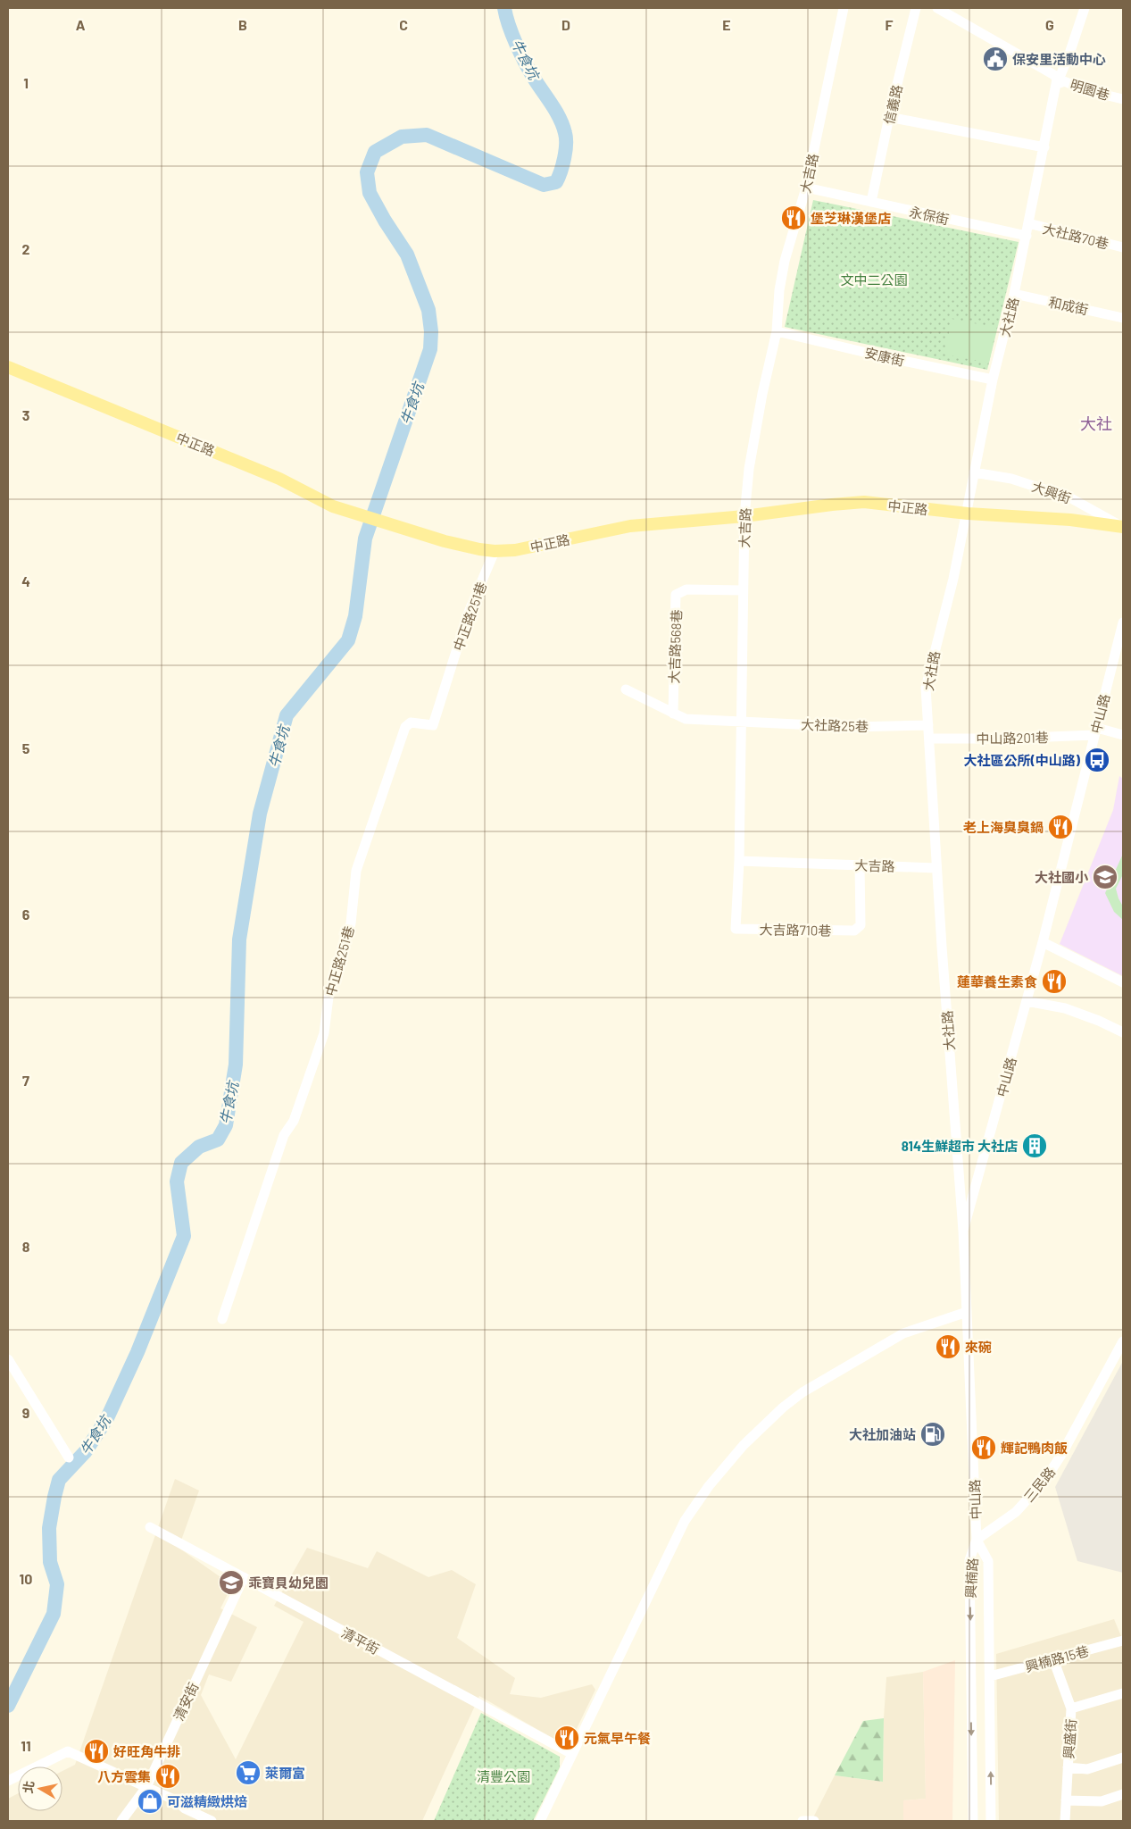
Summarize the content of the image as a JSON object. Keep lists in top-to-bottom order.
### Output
{
  "streets": {
    "main road": ["中正路"],
    "street": [
      "明園巷",
      "信義路",
      "大吉路",
      "永保街",
      "大社路70巷",
      "和成街",
      "大社路",
      "安康街",
      "大興街",
      "中正路251巷",
      "大吉路568巷",
      "中山路",
      "大社路25巷",
      "中山路201巷",
      "大吉路710巷",
      "三民路",
      "興楠路",
      "清平街",
      "興楠路15巷",
      "清安街",
      "興盛街"
    ]
  },
  "crossings": [
    ["明園巷", "大社路"],
    ["信義路", "永保街"],
    ["大吉路", "永保街"],
    ["大吉路", "大社路"],
    ["大吉路", "安康街"],
    ["大吉路", "中正路"],
    ["大吉路", "大吉路568巷"],
    ["大吉路", "大社路25巷"],
    ["大吉路", "大吉路710巷"],
    ["永保街", "大社路"],
    ["大社路70巷", "大社路"],
    ["和成街", "大社路"],
    ["大社路", "安康街"],
    ["大社路", "中正路"],
    ["大社路", "大興街"],
    ["大社路", "中山路"],
    ["大社路", "大社路25巷"],
    ["大社路", "中山路201巷"],
    ["中正路", "大興街"],
    ["中正路", "中正路251巷"],
    ["大吉路568巷", "大社路25巷"],
    ["中山路", "中山路201巷"],
    ["中山路", "三民路"],
    ["中山路", "興楠路"],
    ["三民路", "興楠路"],
    ["興楠路", "興楠路15巷"],
    ["清平街", "清安街"],
    ["興楠路15巷", "興盛街"]
  ],
  "districts": ["大社"],
  "water": ["牛食坑"],
  "parks": ["文中二公園", "清豐公園"],
  "places": {
    "public building": ["保安里活動中心"],
    "restaurant": [
      "堡芝琳漢堡店",
      "老上海臭臭鍋",
      "蓮華養生素食",
      "來碗",
      "輝記鴨肉飯",
      "元氣早午餐",
      "好旺角牛排",
      "八方雲集"
    ],
    "bus stop": ["大社區公所(中山路)"],
    "school or university": ["大社國小", "乖寶貝幼兒園"],
    "building": ["814生鮮超市 大社店"],
    "fuel station": ["大社加油站"],
    "supermarket": ["萊爾富"],
    "shop": ["可滋精緻烘焙"]
  },
  "north": "left",
  "grid": {
    "columns": [
      "A",
      "B",
      "C",
      "D",
      "E",
      "F",
      "G"
    ],
    "rows": [
      "1",
      "2",
      "3",
      "4",
      "5",
      "6",
      "7",
      "8",
      "9",
      "10",
      "11"
    ]
  }
}
